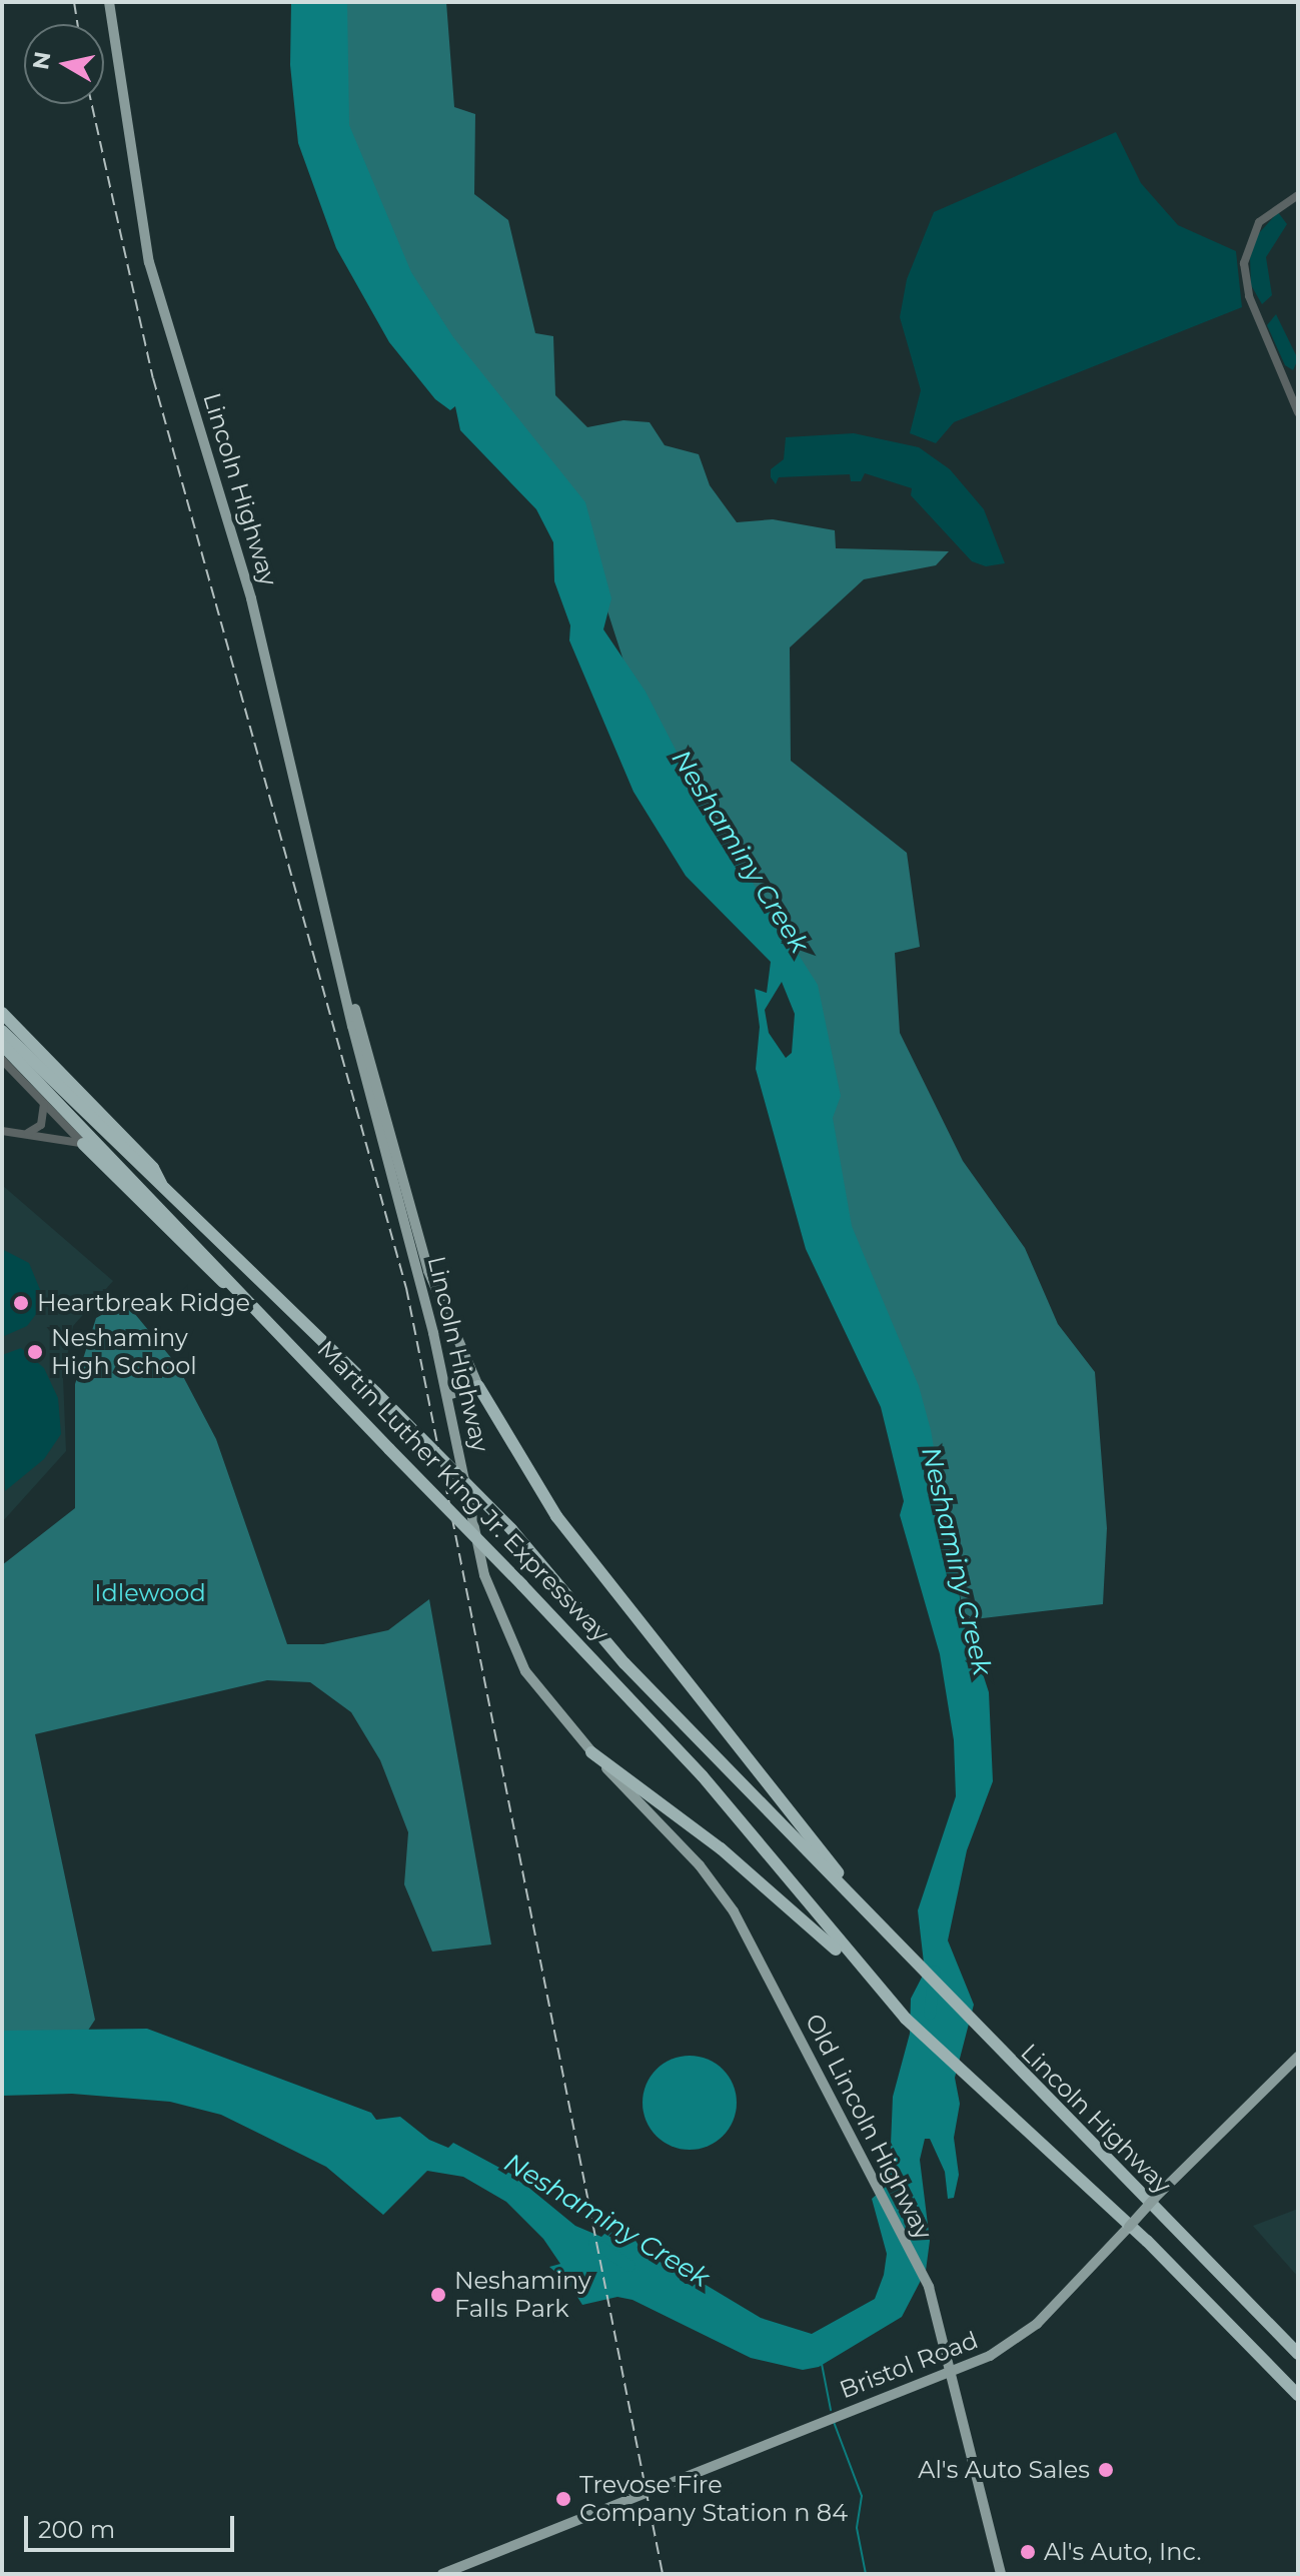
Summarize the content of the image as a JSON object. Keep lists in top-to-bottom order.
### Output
{
  "streets": {
    "highway": ["Lincoln Highway", "Martin Luther King Jr. Expressway"],
    "main road": ["Old Lincoln Highway", "Bristol Road"]
  },
  "crossings": [
    ["Lincoln Highway", "Martin Luther King Jr. Expressway"],
    ["Lincoln Highway", "Old Lincoln Highway"],
    ["Old Lincoln Highway", "Bristol Road"]
  ],
  "water": ["Neshaminy Creek"],
  "parks": ["Idlewood"],
  "places": [
    "Heartbreak Ridge",
    "Neshaminy High School",
    "Neshaminy Falls Park",
    "Al's Auto Sales",
    "Trevose Fire Company Station n 84",
    "Al's Auto, Inc."
  ],
  "scale_bar": "200 m",
  "north": "left"
}
